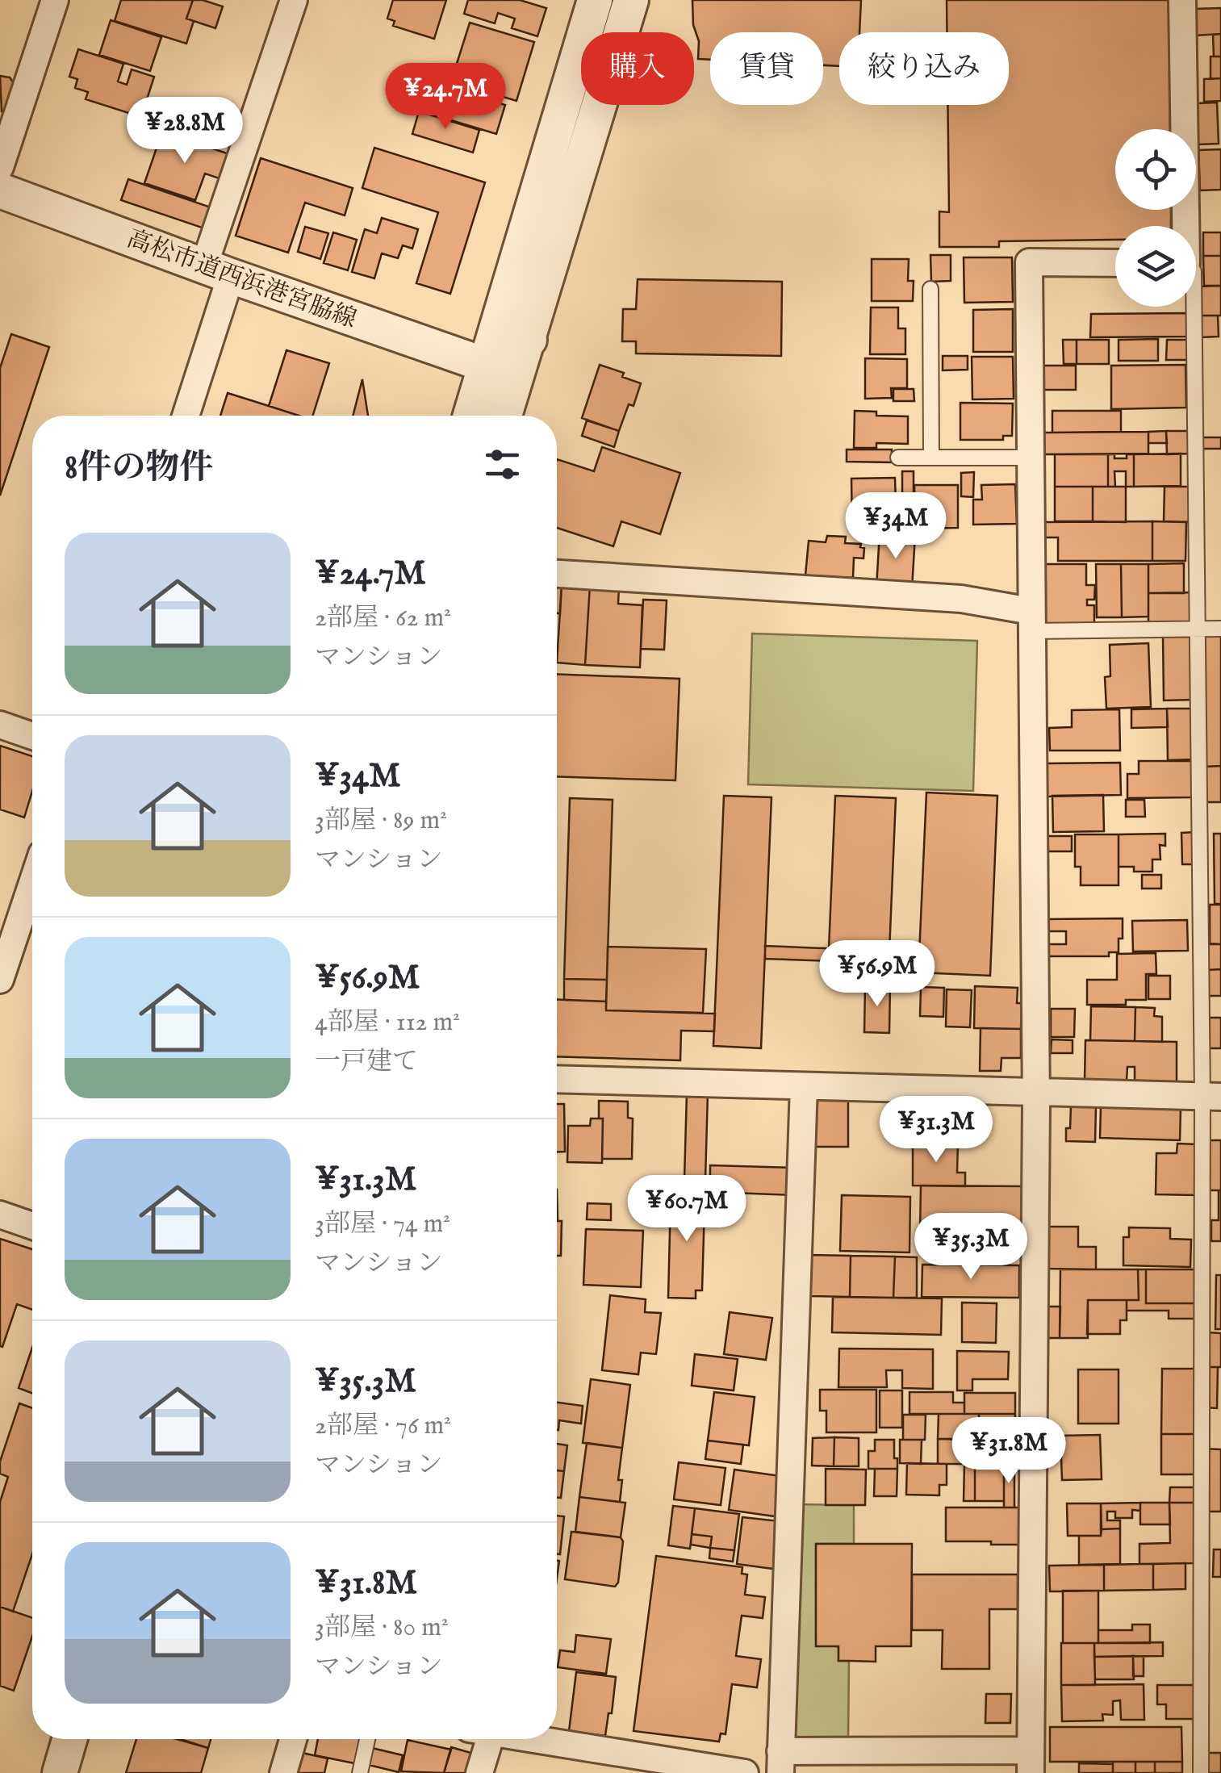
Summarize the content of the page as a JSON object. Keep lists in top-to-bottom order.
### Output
{
  "streets": {
    "street": ["高松市道西浜港宮脇線"]
  },
  "page": {
    "chip": ["購入", "賃貸", "絞り込み"],
    "price": [
      "¥24.7M",
      "¥28.8M",
      "¥34M",
      "¥56.9M",
      "¥31.3M",
      "¥60.7M",
      "¥35.3M",
      "¥31.8M"
    ],
    "heading": "8件の物件",
    "list": [
      {
        "name": "¥24.7M",
        "note": "2部屋 · 62 m² · マンション"
      },
      {
        "name": "¥34M",
        "note": "3部屋 · 89 m² · マンション"
      },
      {
        "name": "¥56.9M",
        "note": "4部屋 · 112 m² · 一戸建て"
      },
      {
        "name": "¥31.3M",
        "note": "3部屋 · 74 m² · マンション"
      },
      {
        "name": "¥35.3M",
        "note": "2部屋 · 76 m² · マンション"
      },
      {
        "name": "¥31.8M",
        "note": "3部屋 · 80 m² · マンション"
      }
    ]
  }
}
